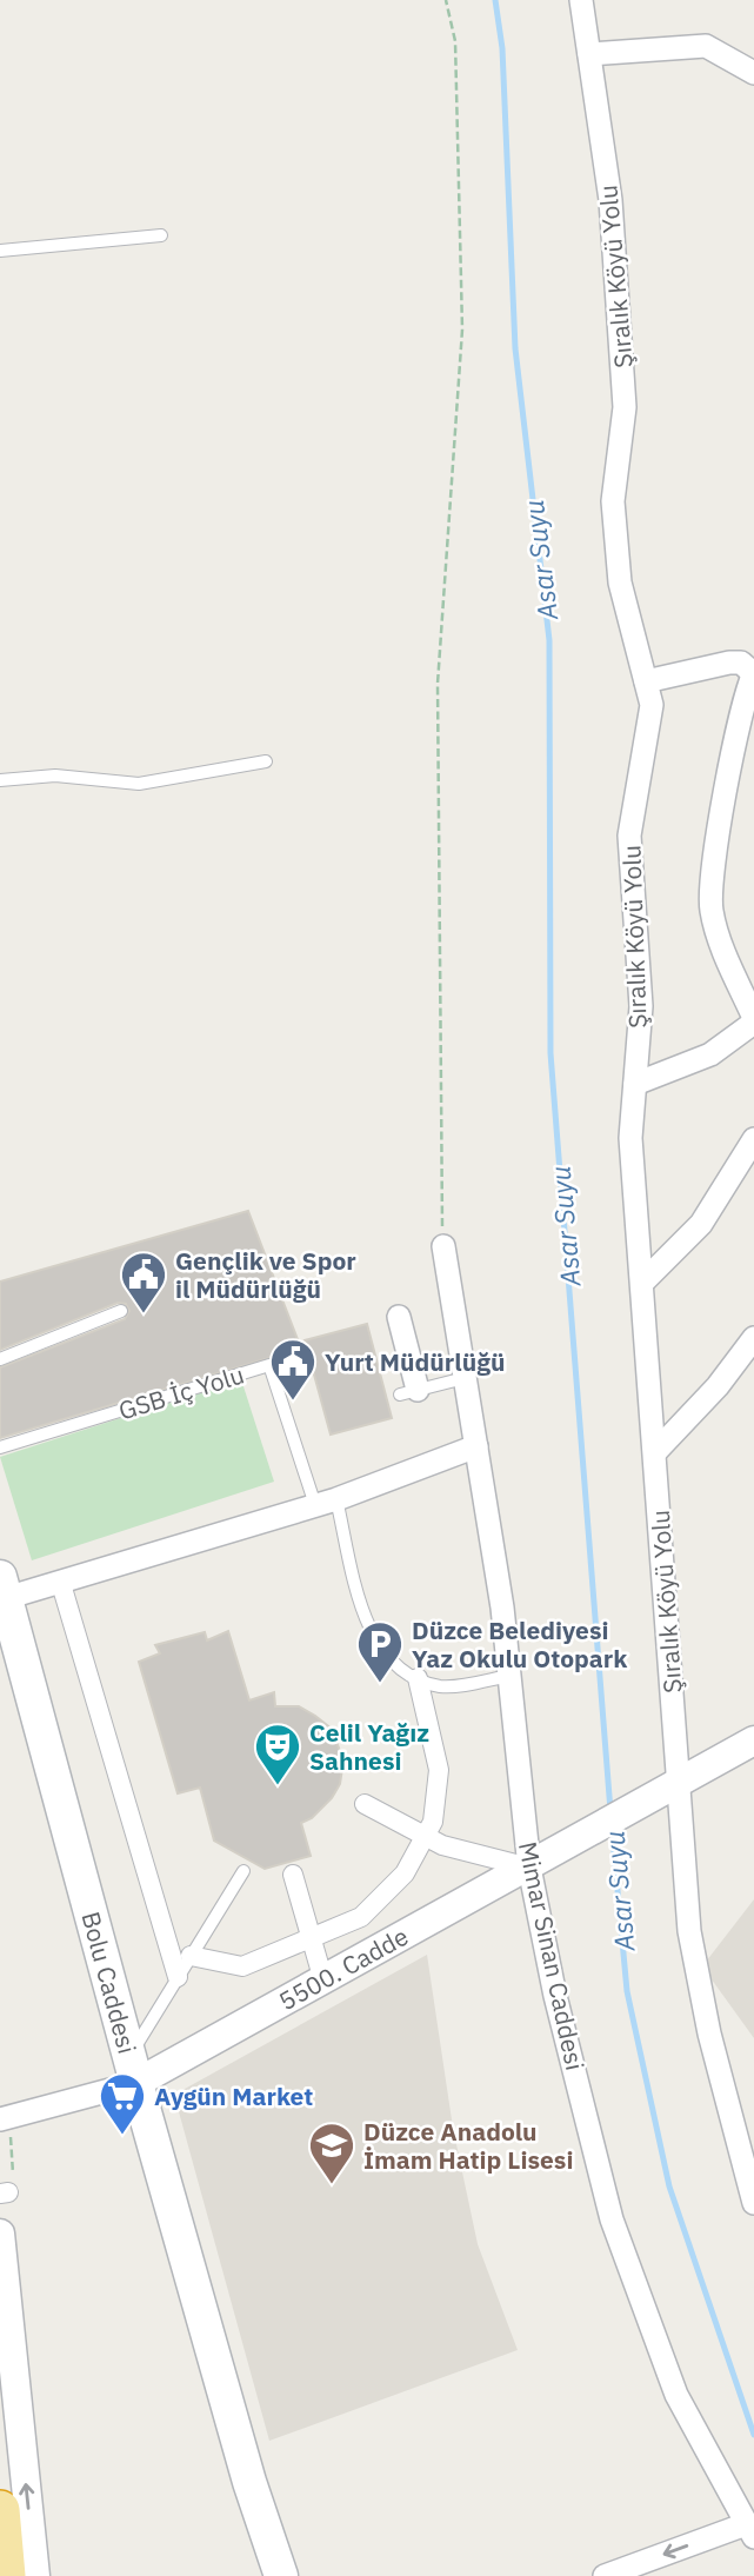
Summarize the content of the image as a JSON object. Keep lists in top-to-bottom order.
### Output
{
  "streets": {
    "main road": ["Bolu Caddesi"],
    "street": ["Şıralık Köyü Yolu", "Mimar Sinan Caddesi", "5500. Cadde"],
    "lane": ["GSB İç Yolu"]
  },
  "crossings": [
    ["Şıralık Köyü Yolu", "5500. Cadde"],
    ["Mimar Sinan Caddesi", "5500. Cadde"],
    ["5500. Cadde", "Bolu Caddesi"]
  ],
  "water": ["Asar Suyu"],
  "places": {
    "public building": ["Gençlik ve Spor il Müdürlüğü", "Yurt Müdürlüğü"],
    "parking": ["Düzce Belediyesi Yaz Okulu Otopark"],
    "theatre": ["Celil Yağız Sahnesi"],
    "supermarket": ["Aygün Market"],
    "school or university": ["Düzce Anadolu İmam Hatip Lisesi"]
  }
}
